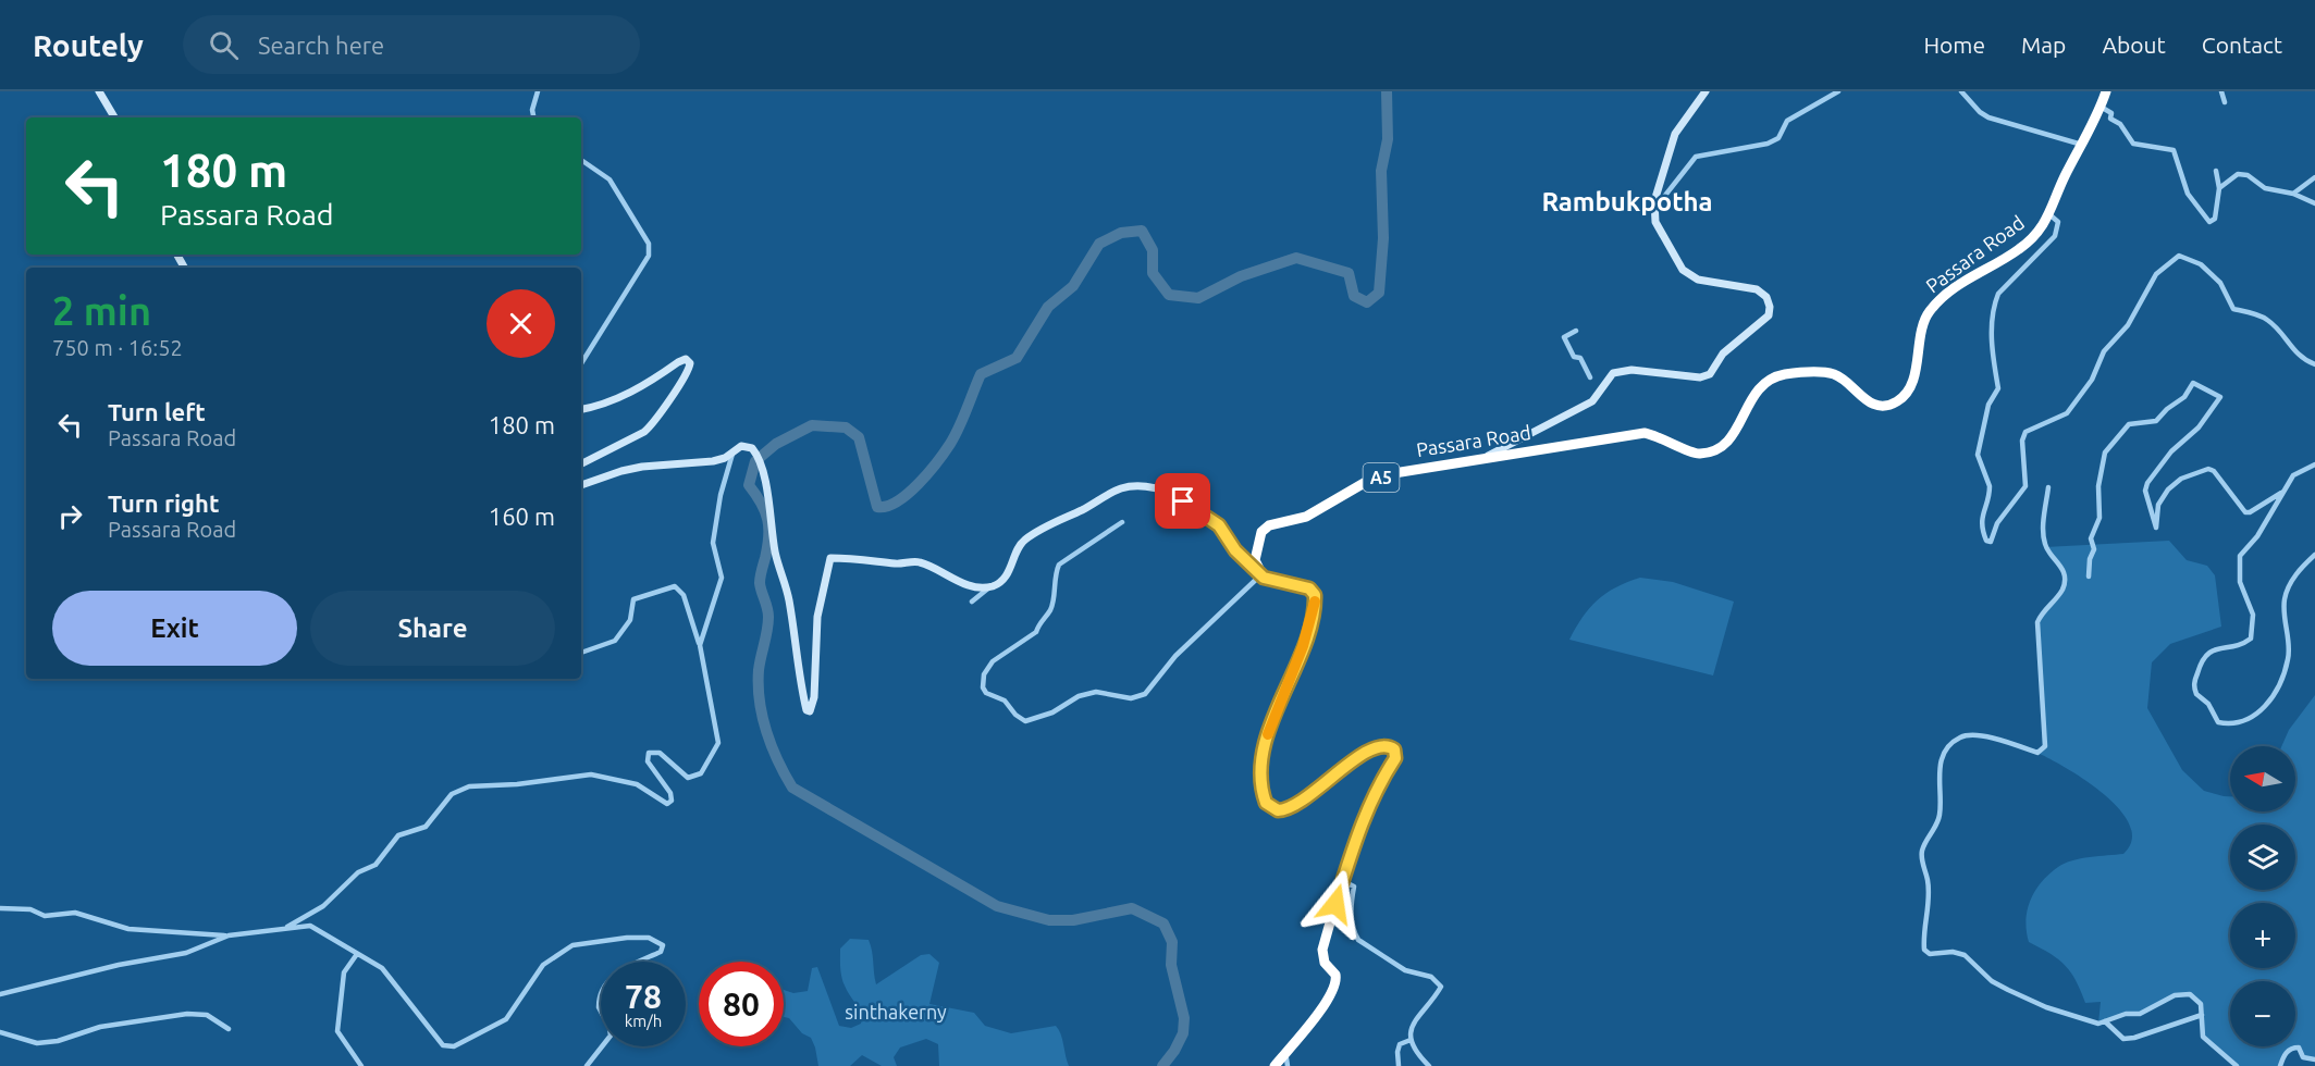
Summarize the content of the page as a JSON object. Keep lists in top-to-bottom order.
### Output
{
  "streets": {
    "highway": ["Passara Road", "A5"]
  },
  "districts": ["Rambukpotha"],
  "parks": ["sinthakerny"],
  "north": "left",
  "page": {
    "header": "Routely",
    "search": "Search here",
    "nav": [
      "Home",
      "Map",
      "About",
      "Contact"
    ],
    "turn": ["180 m", "Passara Road"],
    "heading": ["2 min", "750 m · 16:52"],
    "list": [
      {
        "name": "Turn left",
        "note": "Passara Road",
        "value": "180 m"
      },
      {
        "name": "Turn right",
        "note": "Passara Road",
        "value": "160 m"
      }
    ],
    "buttons": ["Exit", "Share"],
    "map_buttons": ["+", "−"],
    "speed": "78 km/h",
    "limit": "80"
  }
}
